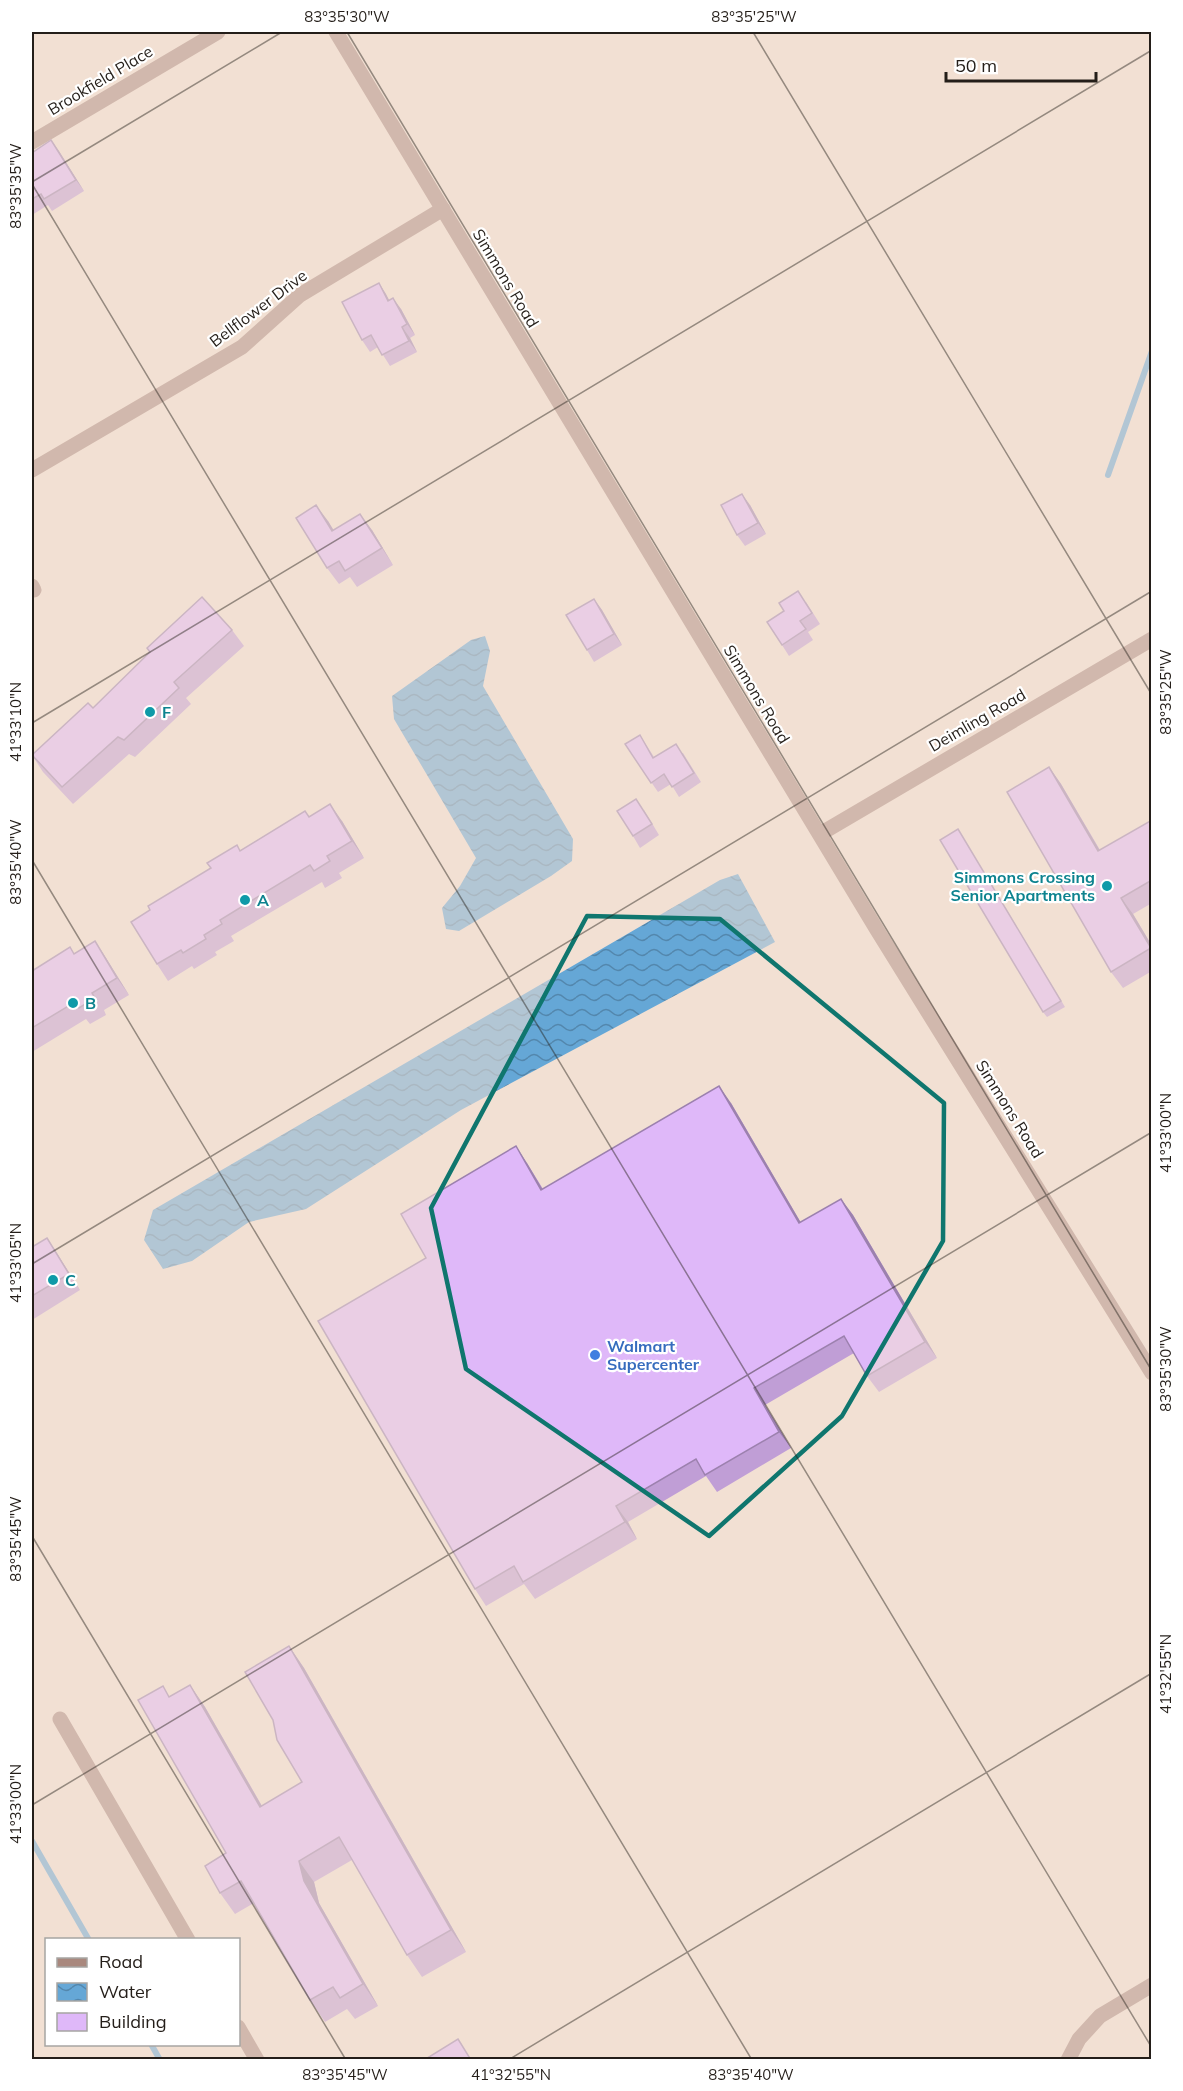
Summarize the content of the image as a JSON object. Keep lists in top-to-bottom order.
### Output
{
  "streets": {
    "street": [
      "Brookfield Place",
      "Simmons Road",
      "Bellflower Drive",
      "Deimling Road"
    ]
  },
  "crossings": [
    ["Simmons Road", "Bellflower Drive"],
    ["Simmons Road", "Deimling Road"]
  ],
  "places": [
    "F",
    "Simmons Crossing Senior Apartments",
    "A",
    "B",
    "C",
    "Walmart Supercenter"
  ],
  "legend": ["Road", "Water", "Building"],
  "scale_bar": "50 m",
  "coordinates": [
    "83°35'30\"W",
    "83°35'25\"W",
    "83°35'35\"W",
    "41°33'10\"N",
    "83°35'40\"W",
    "41°33'00\"N",
    "41°33'05\"N",
    "83°35'45\"W",
    "41°32'55\"N"
  ]
}
